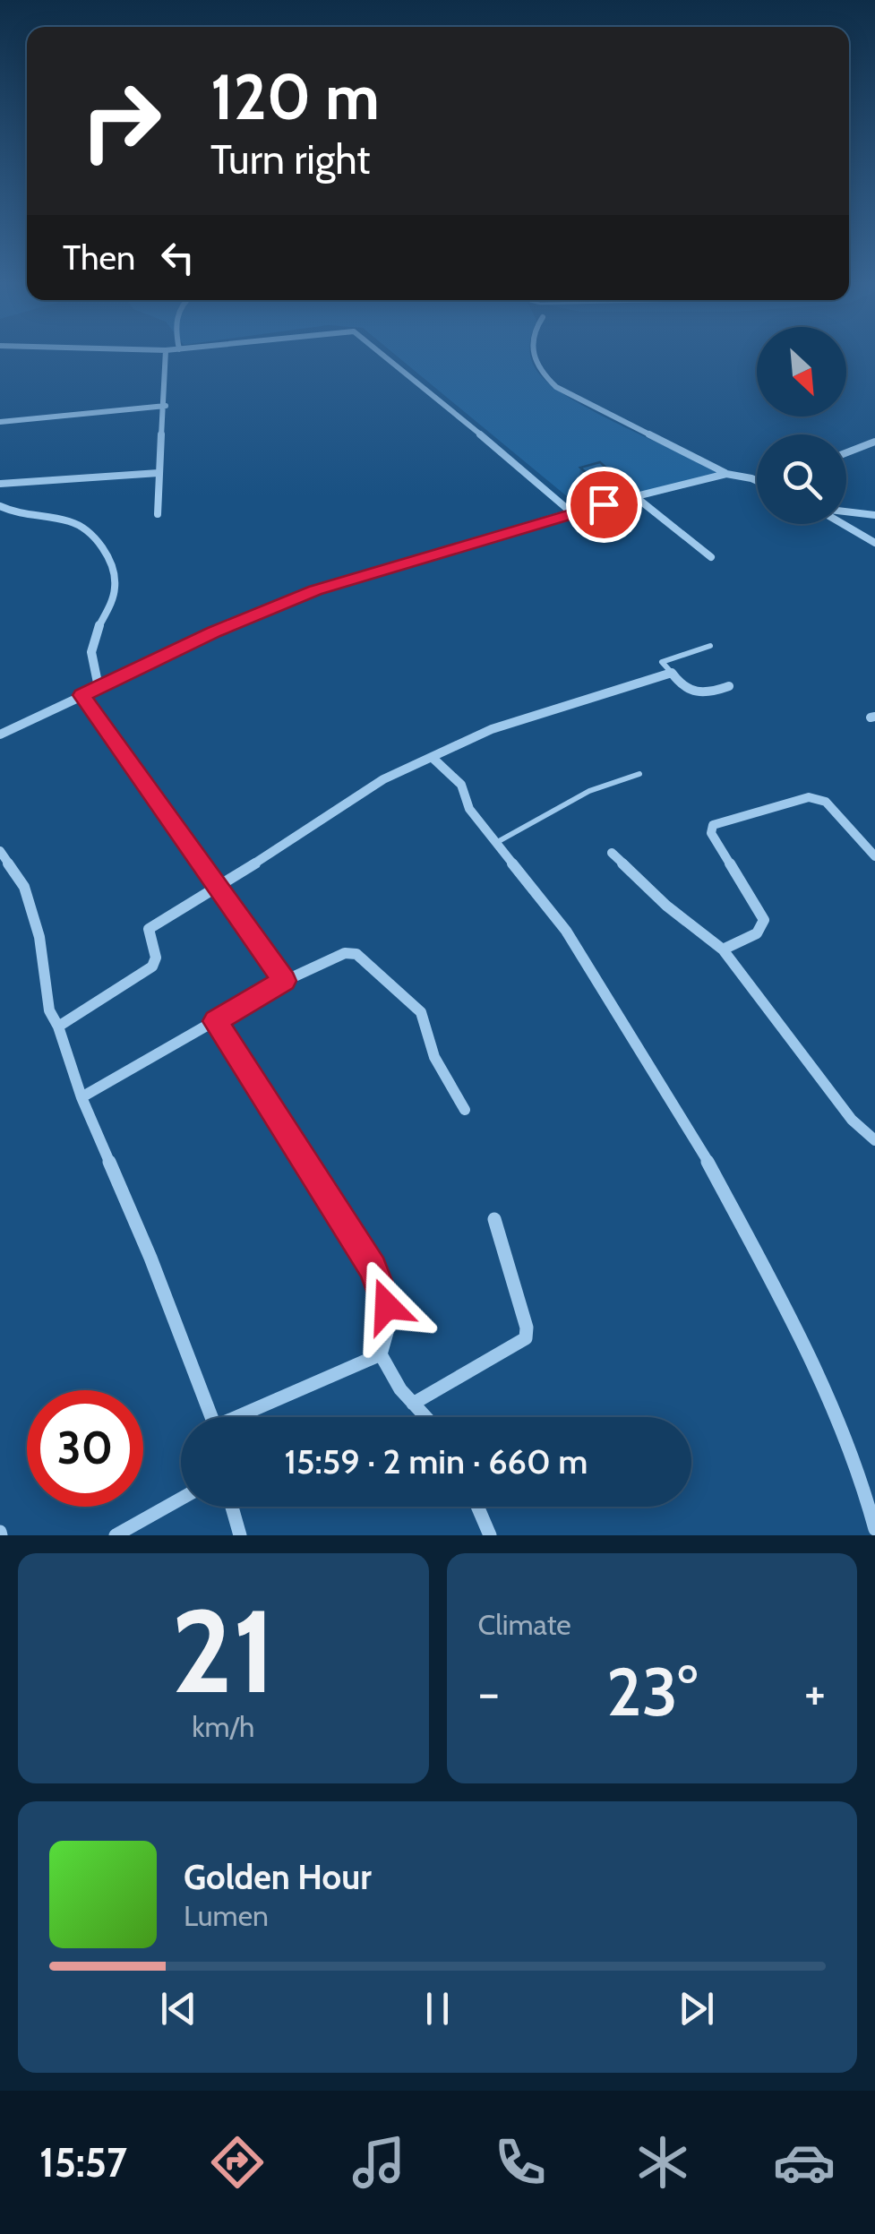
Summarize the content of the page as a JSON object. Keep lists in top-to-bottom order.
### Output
{
  "north": "bottom right",
  "page": {
    "turn": ["120 m", "Turn right"],
    "then": "Then",
    "limit": "30",
    "trip": "15:59 · 2 min · 660 m",
    "tile": [
      ["21", "km/h"],
      "Climate"
    ],
    "heat": ["−", "23°", "+"],
    "song": ["Golden Hour", "Lumen"],
    "tabs": "15:57"
  }
}
